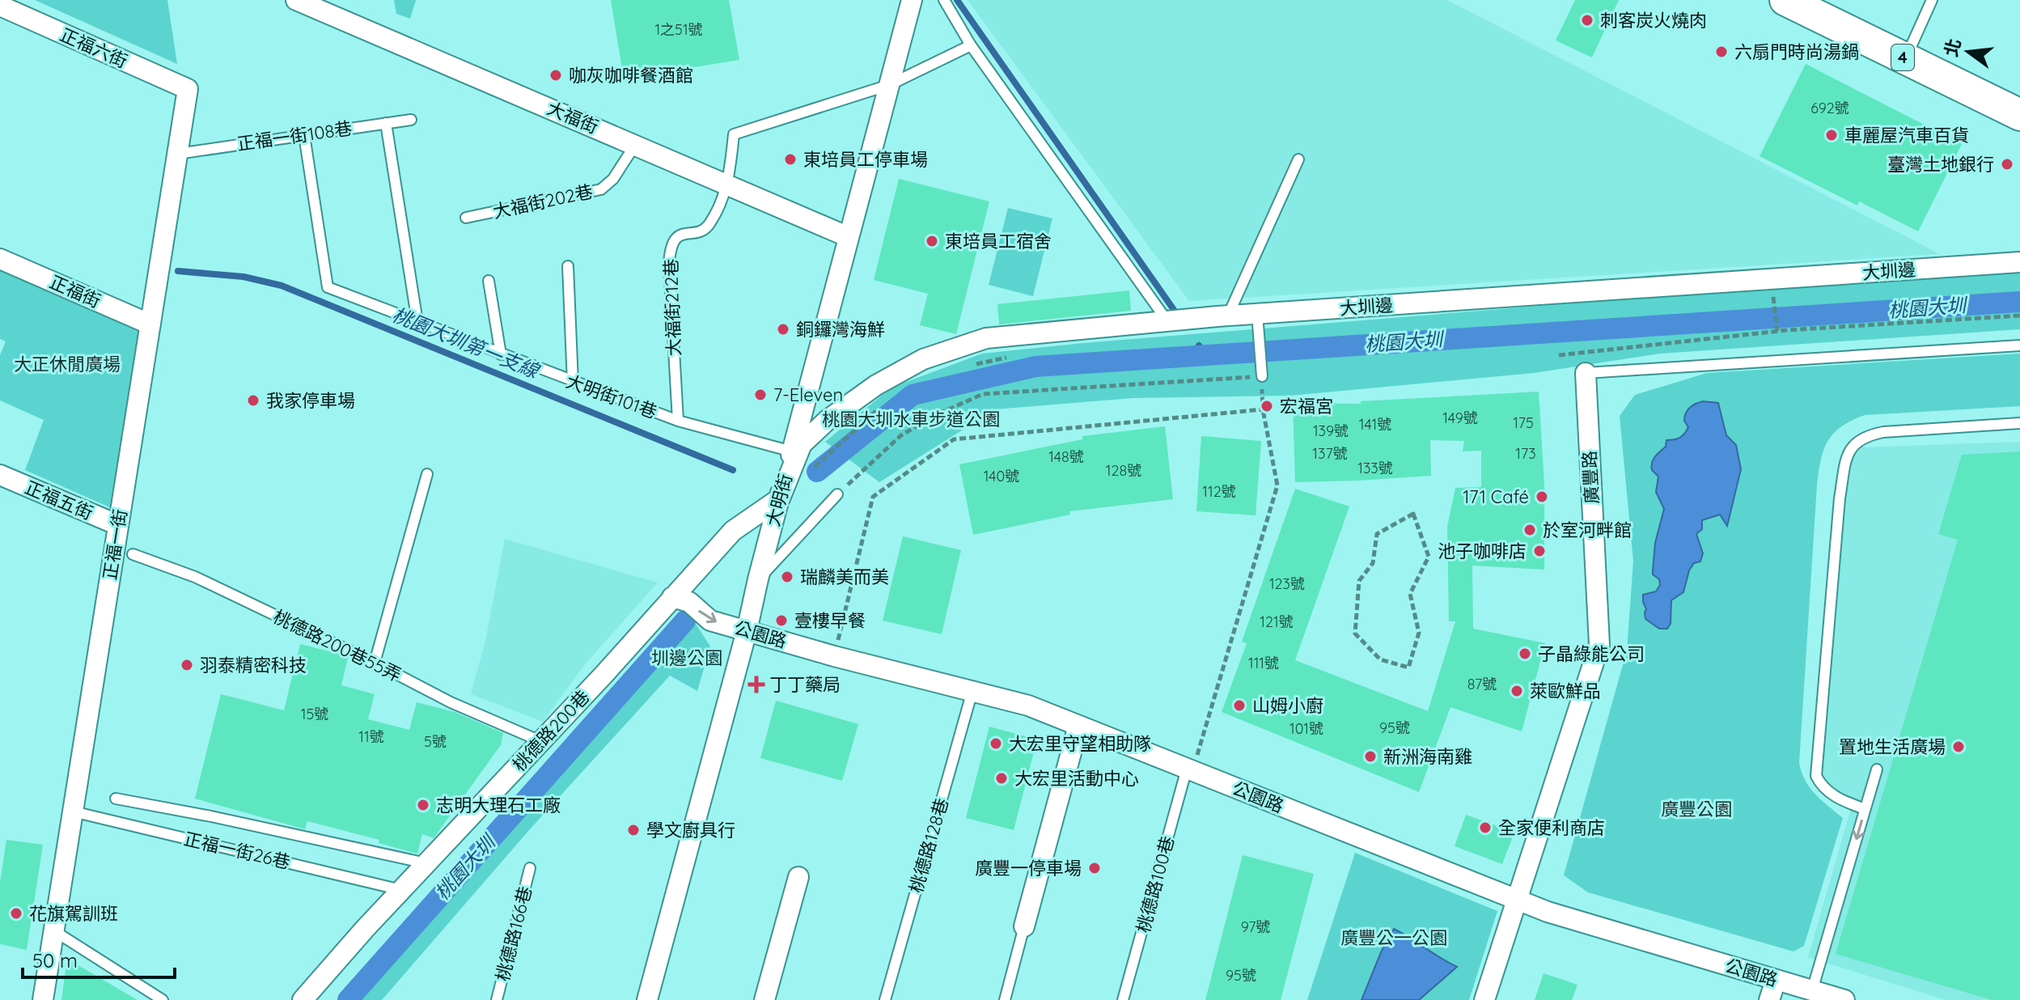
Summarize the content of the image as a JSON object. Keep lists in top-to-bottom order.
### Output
{
  "streets": {
    "main road": ["4"],
    "street": [
      "正福六街",
      "大福街",
      "大圳邊",
      "正福街",
      "廣豐路",
      "正福五街",
      "大明街",
      "正福一街",
      "公園路",
      "桃德路200巷"
    ],
    "lane": [
      "正福一街108巷",
      "大福街202巷",
      "大福街212巷",
      "大明街101巷",
      "桃德路200巷55弄",
      "桃德路128巷",
      "正福一街26巷",
      "桃德路100巷",
      "桃德路166巷"
    ]
  },
  "crossings": [
    ["正福六街", "正福一街"],
    ["大福街", "大福街202巷"],
    ["大福街", "大福街212巷"],
    ["大福街", "大明街"],
    ["正福一街108巷", "大明街101巷"],
    ["正福一街108巷", "正福一街"],
    ["大圳邊", "大明街"],
    ["大圳邊", "桃德路200巷"],
    ["正福街", "正福一街"],
    ["大福街212巷", "大明街101巷"],
    ["大明街101巷", "大明街"],
    ["廣豐路", "公園路"],
    ["正福五街", "正福一街"],
    ["大明街", "公園路"],
    ["大明街", "桃德路200巷"],
    ["正福一街", "正福一街26巷"],
    ["公園路", "桃德路200巷"],
    ["公園路", "桃德路128巷"],
    ["公園路", "桃德路100巷"],
    ["桃德路200巷55弄", "桃德路200巷"],
    ["桃德路200巷", "正福一街26巷"]
  ],
  "water": ["桃園大圳", "桃園大圳第一支線"],
  "parks": [
    "大正休閒廣場",
    "桃園大圳水車步道公園",
    "圳邊公園",
    "廣豐公園",
    "廣豐公一公園"
  ],
  "places": {
    "other": [
      "刺客炭火燒肉",
      "六扇門時尚湯鍋",
      "咖灰咖啡餐酒館",
      "車麗屋汽車百貨",
      "東培員工停車場",
      "臺灣土地銀行",
      "東培員工宿舍",
      "銅鑼灣海鮮",
      "7-Eleven",
      "我家停車場",
      "宏福宮",
      "171 Café",
      "於室河畔館",
      "池子咖啡店",
      "瑞麟美而美",
      "壹樓早餐",
      "子晶綠能公司",
      "羽泰精密科技",
      "萊歐鮮品",
      "山姆小廚",
      "大宏里守望相助隊",
      "置地生活廣場",
      "新洲海南雞",
      "大宏里活動中心",
      "志明大理石工廠",
      "全家便利商店",
      "學文廚具行",
      "廣豐一停車場",
      "花旗駕訓班"
    ],
    "health": ["丁丁藥局"]
  },
  "house_numbers": [
    "1之51號",
    "692號",
    "149號",
    "175",
    "141號",
    "139號",
    "137號",
    "173",
    "148號",
    "133號",
    "128號",
    "140號",
    "112號",
    "123號",
    "121號",
    "111號",
    "87號",
    "15號",
    "95號",
    "101號",
    "11號",
    "5號",
    "97號",
    "95號"
  ],
  "scale_bar": "50 m",
  "north": "left"
}
